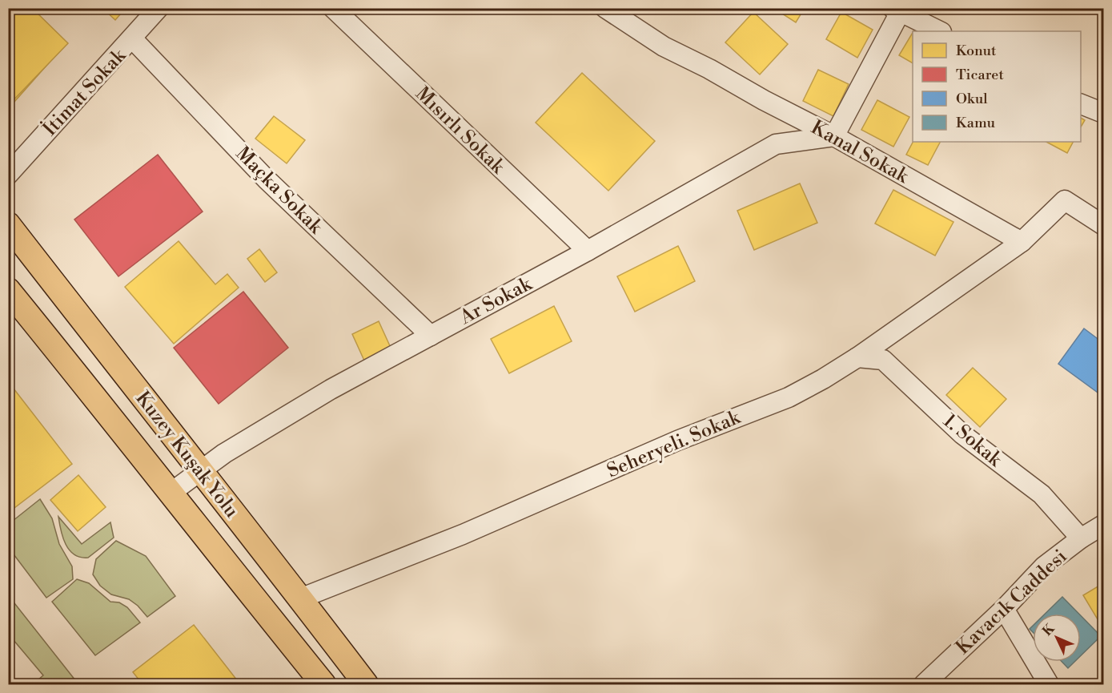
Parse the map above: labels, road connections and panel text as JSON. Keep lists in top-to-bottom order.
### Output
{
  "streets": {
    "main road": ["Kuzey Kuşak Yolu"],
    "street": [
      "İtimat Sokak",
      "Mısırlı Sokak",
      "Kanal Sokak",
      "Maçka Sokak",
      "Ar Sokak",
      "1. Sokak",
      "Seheryeli. Sokak",
      "Kavacık Caddesi"
    ]
  },
  "crossings": [
    ["İtimat Sokak", "Maçka Sokak"],
    ["Mısırlı Sokak", "Ar Sokak"],
    ["Kanal Sokak", "Ar Sokak"],
    ["Kanal Sokak", "Seheryeli. Sokak"],
    ["Maçka Sokak", "Ar Sokak"],
    ["Ar Sokak", "Kuzey Kuşak Yolu"],
    ["1. Sokak", "Seheryeli. Sokak"],
    ["1. Sokak", "Kavacık Caddesi"],
    ["Seheryeli. Sokak", "Kuzey Kuşak Yolu"]
  ],
  "legend": [
    "Konut",
    "Ticaret",
    "Okul",
    "Kamu"
  ],
  "north": "top left"
}
